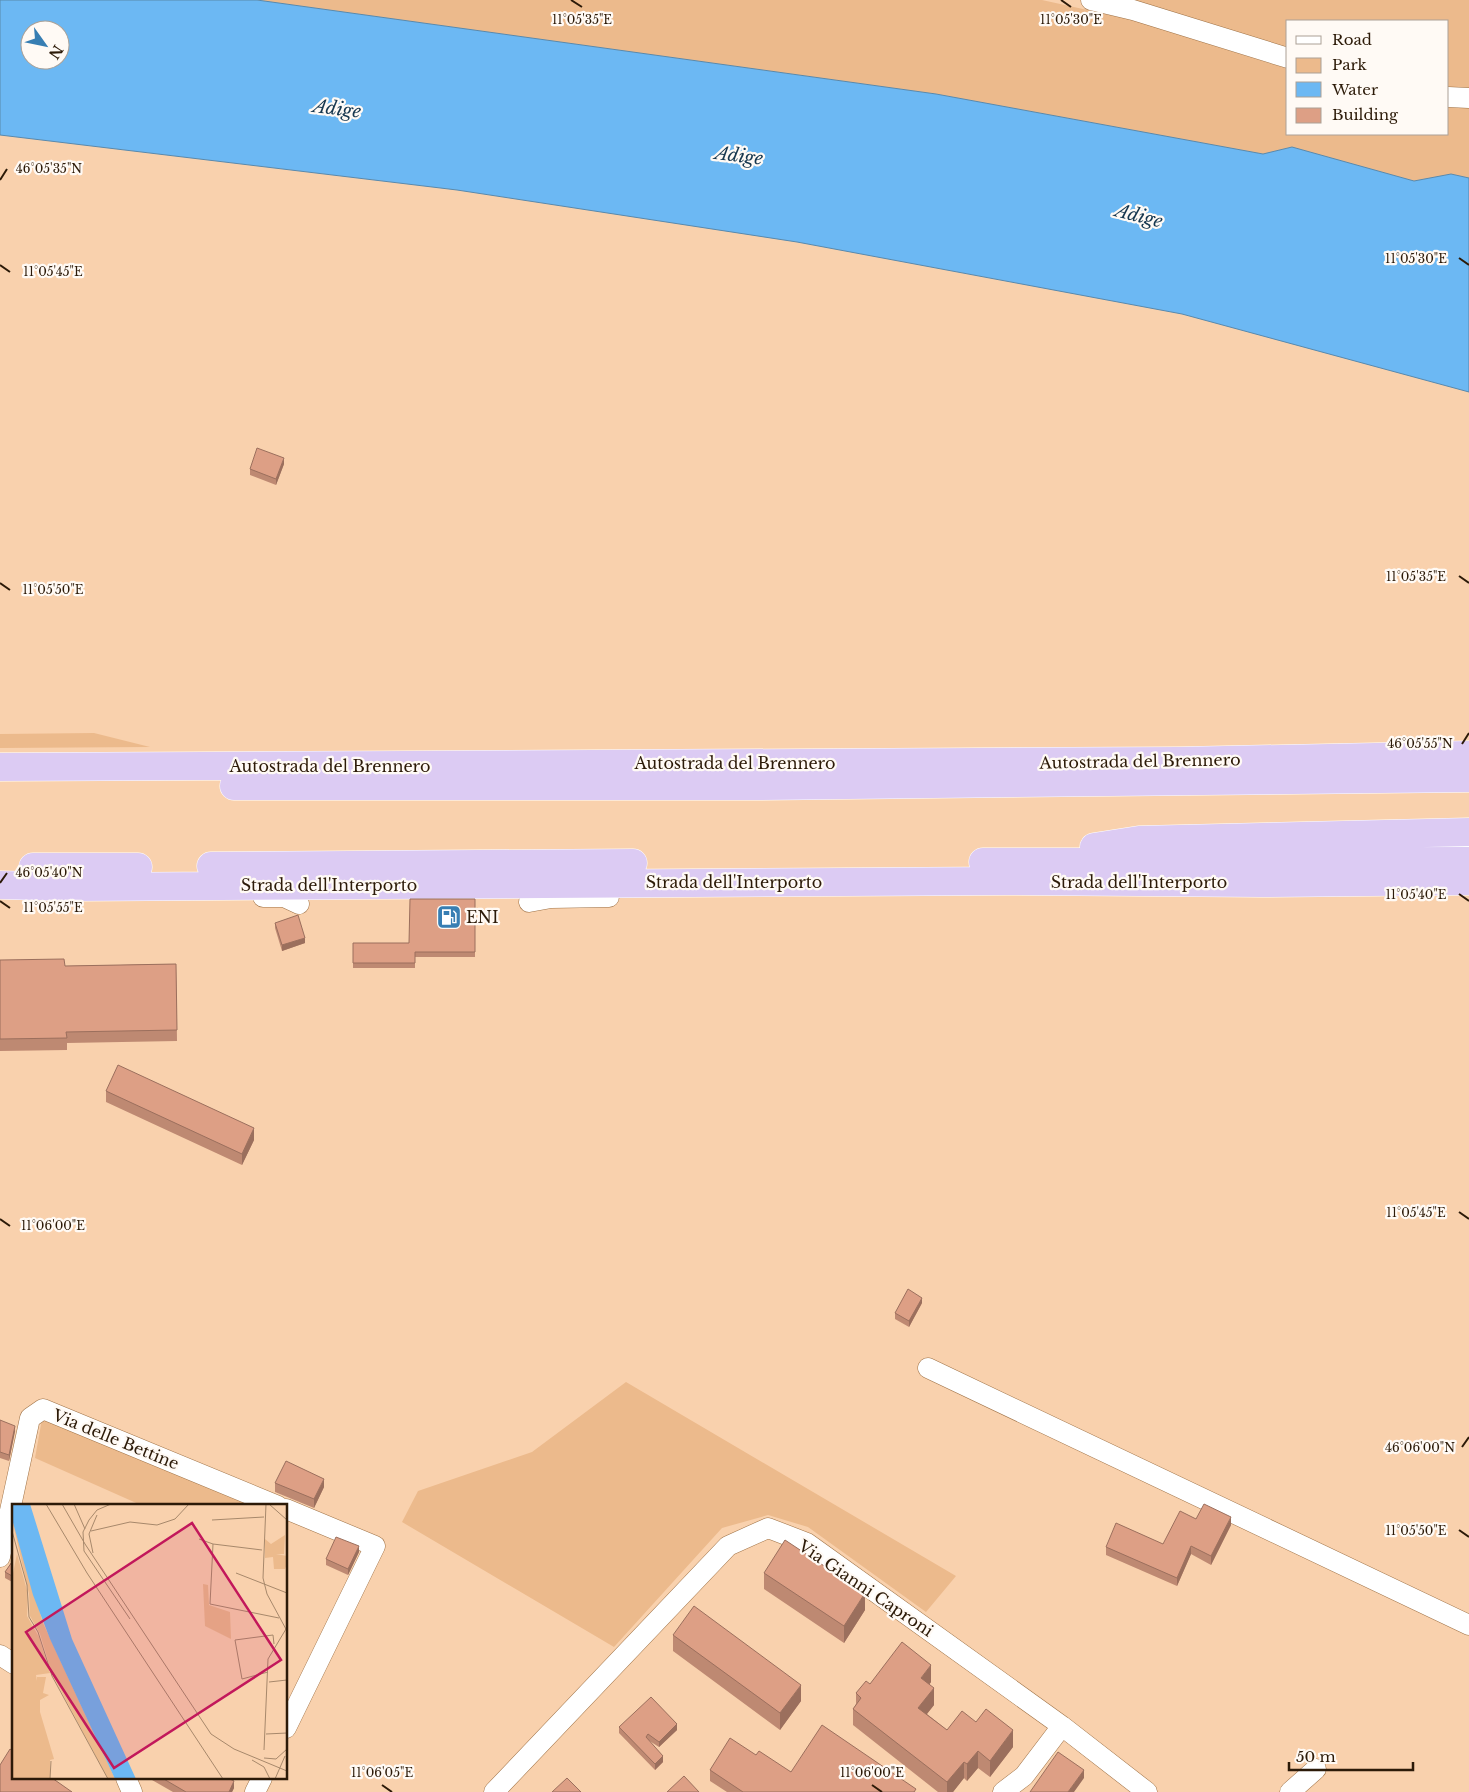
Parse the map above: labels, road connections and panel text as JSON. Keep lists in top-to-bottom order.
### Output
{
  "streets": {
    "highway": ["Autostrada del Brennero", "Strada dell'Interporto"],
    "street": ["Via delle Bettine", "Via Gianni Caproni"]
  },
  "water": ["Adige"],
  "places": {
    "fuel station": ["ENI"]
  },
  "legend": [
    "Road",
    "Park",
    "Water",
    "Building"
  ],
  "scale_bar": "50 m",
  "north": "bottom right",
  "coordinates": [
    "11°05'35\"E",
    "11°05'30\"E",
    "46°05'35\"N",
    "11°05'45\"E",
    "11°05'50\"E",
    "46°05'55\"N",
    "46°05'40\"N",
    "11°05'40\"E",
    "11°05'55\"E",
    "11°06'00\"E",
    "46°06'00\"N",
    "11°06'05\"E"
  ]
}
